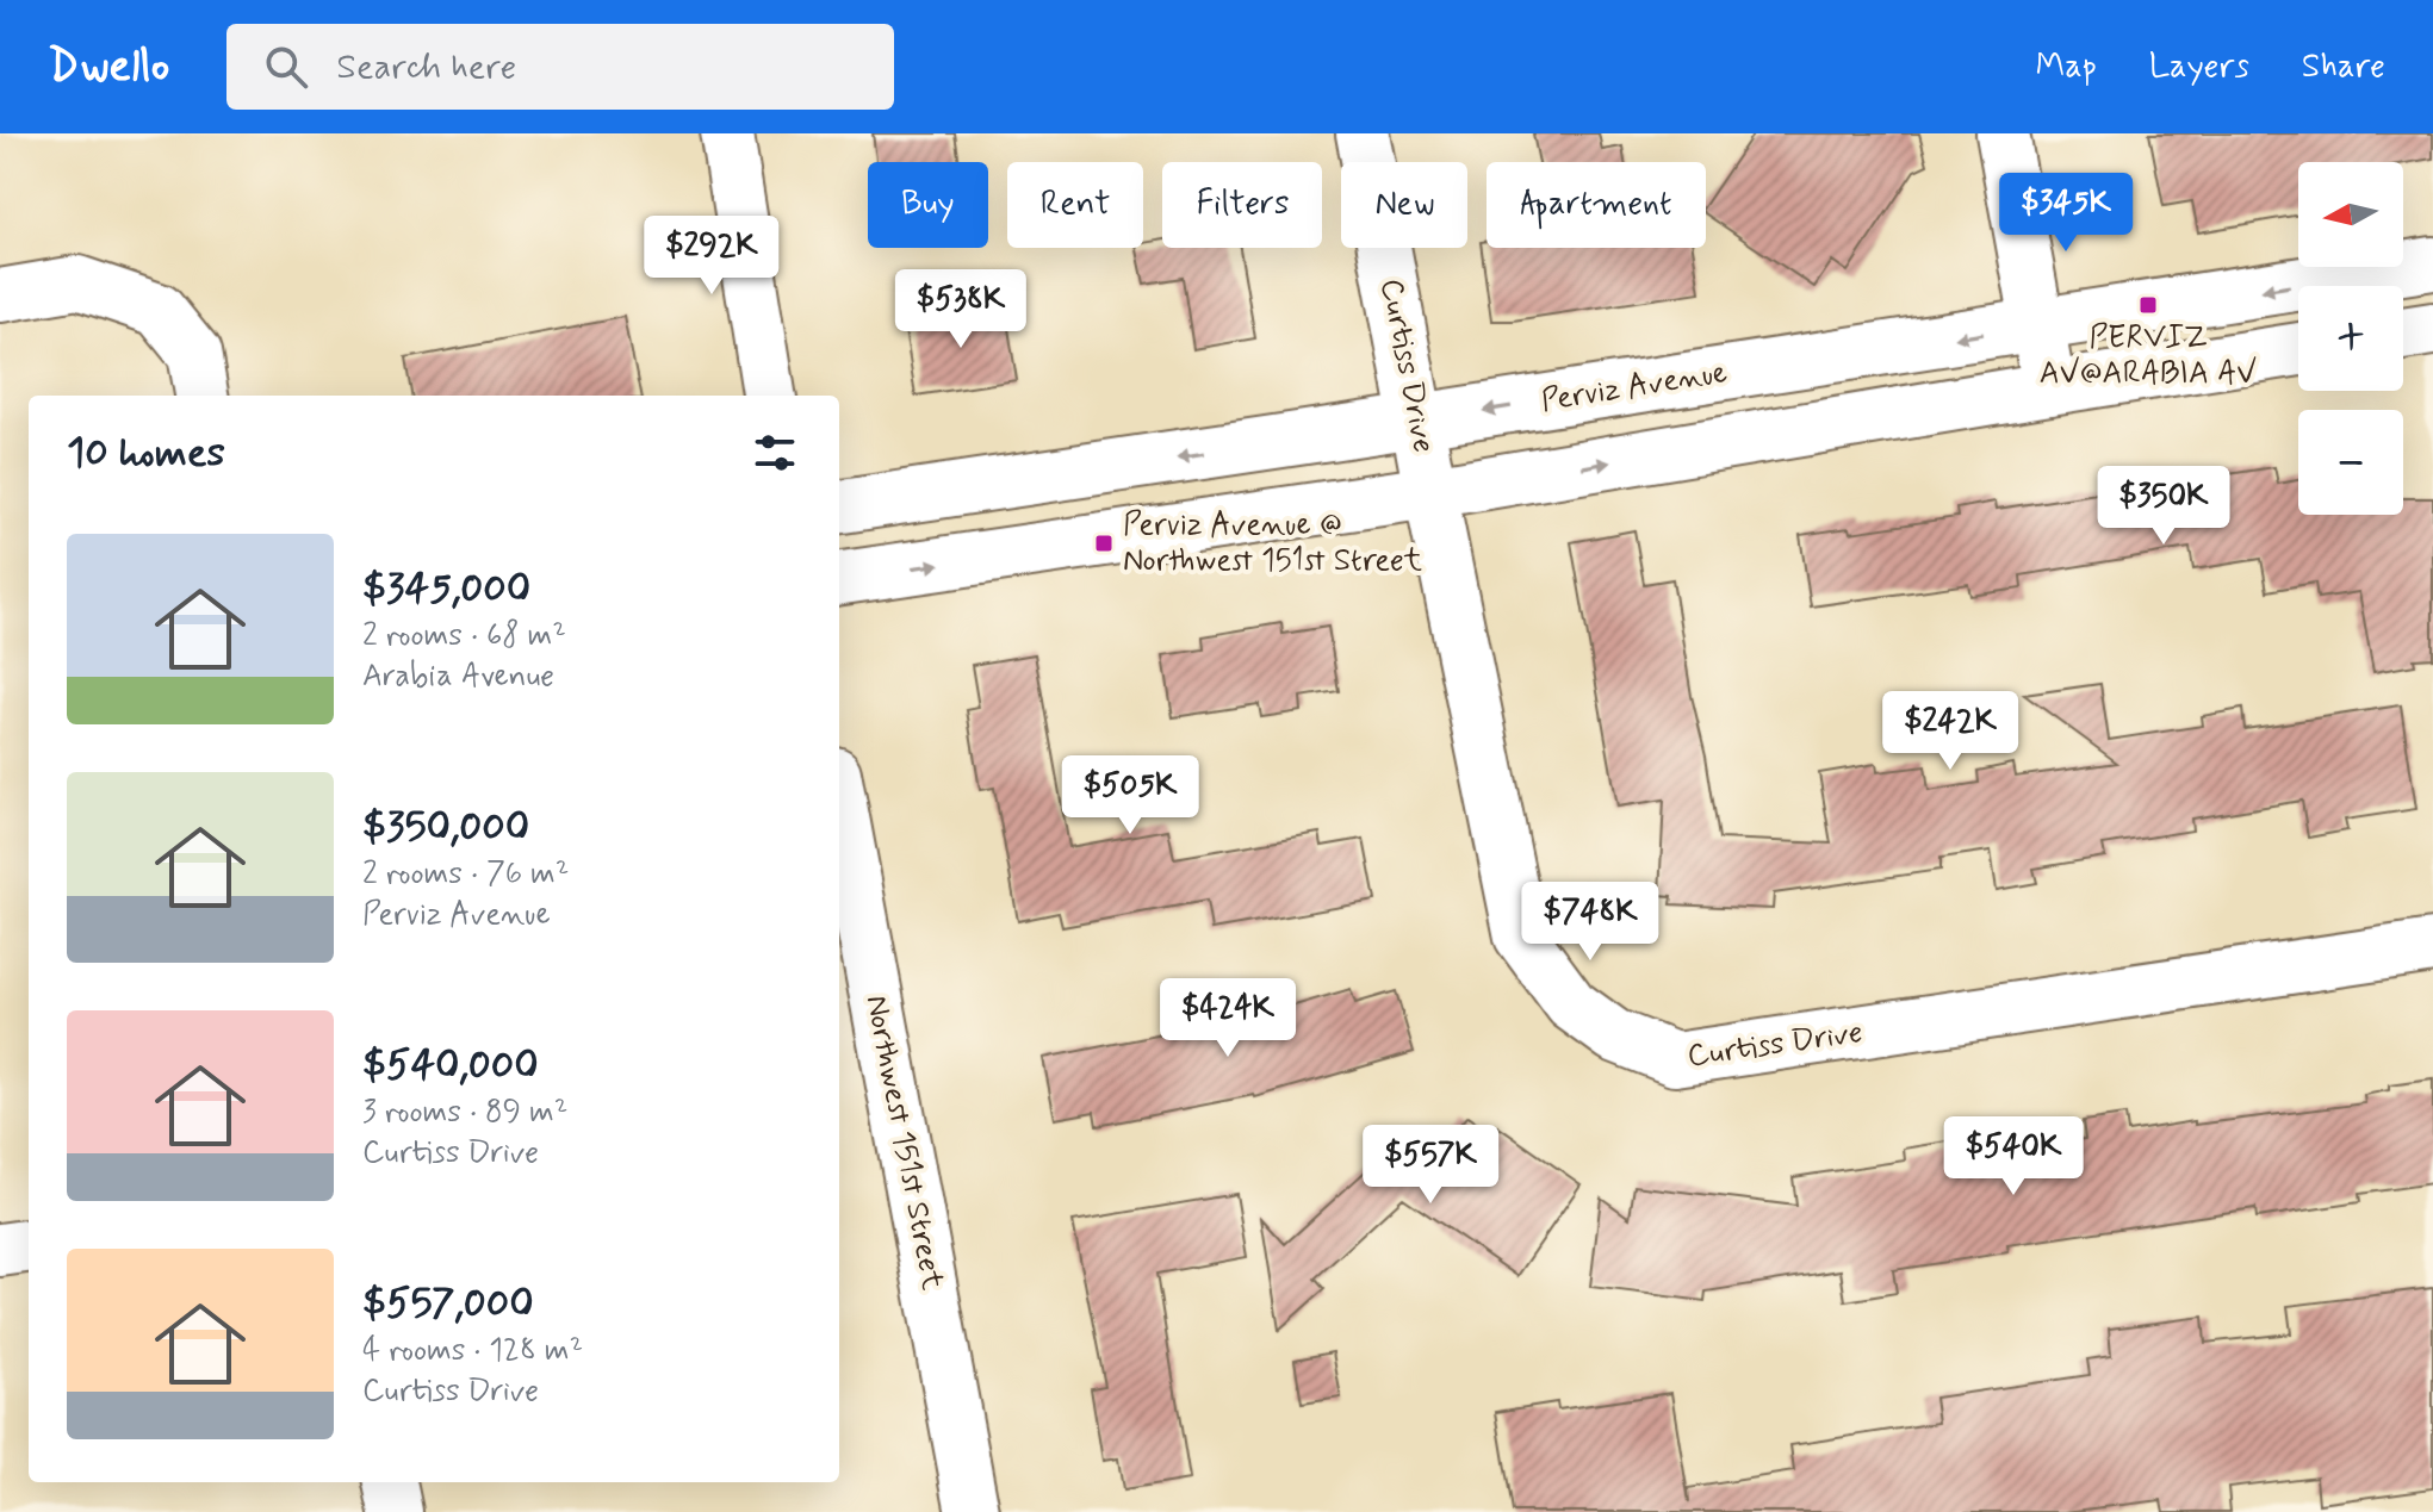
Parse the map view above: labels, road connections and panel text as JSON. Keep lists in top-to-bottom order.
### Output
{
  "streets": {
    "street": ["Curtiss Drive", "Perviz Avenue", "Northwest 151st Street"]
  },
  "crossings": [
    ["Curtiss Drive", "Perviz Avenue"]
  ],
  "places": {
    "transit": ["PERVIZ AV@ARABIA AV", "Perviz Avenue @ Northwest 151st Street"]
  },
  "north": "left",
  "page": {
    "header": "Dwello",
    "search": "Search here",
    "nav": ["Map", "Layers", "Share"],
    "map_buttons": ["+", "−"],
    "chip": [
      "Buy",
      "Rent",
      "Filters",
      "New",
      "Apartment"
    ],
    "price": [
      "$345K",
      "$292K",
      "$538K",
      "$350K",
      "$242K",
      "$505K",
      "$748K",
      "$424K",
      "$540K",
      "$557K"
    ],
    "heading": "10 homes",
    "list": [
      {
        "name": "$345,000",
        "note": "2 rooms · 68 m² · Arabia Avenue"
      },
      {
        "name": "$350,000",
        "note": "2 rooms · 76 m² · Perviz Avenue"
      },
      {
        "name": "$540,000",
        "note": "3 rooms · 89 m² · Curtiss Drive"
      },
      {
        "name": "$557,000",
        "note": "4 rooms · 128 m² · Curtiss Drive"
      }
    ]
  }
}
